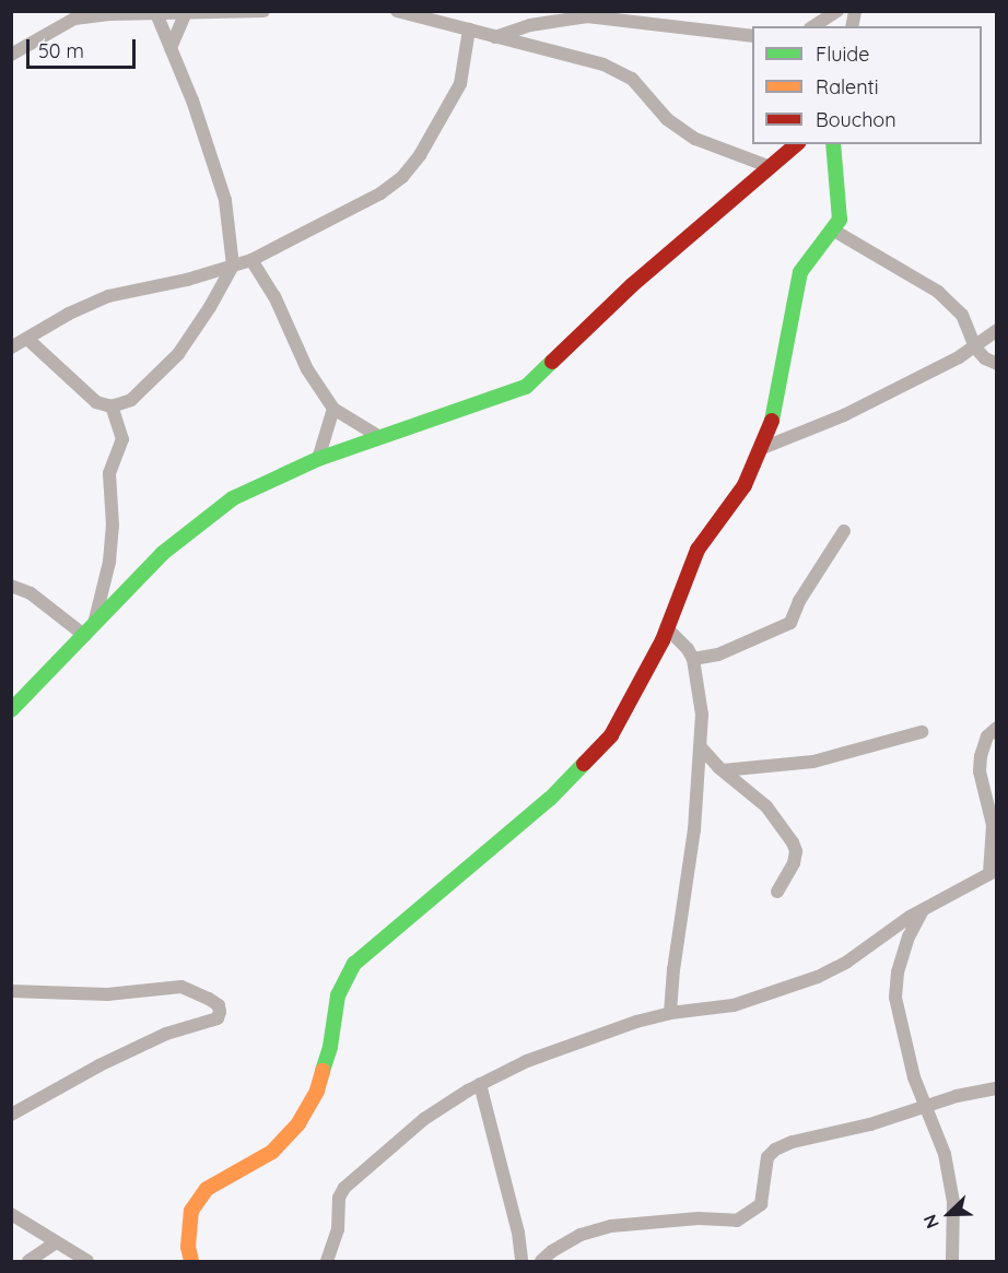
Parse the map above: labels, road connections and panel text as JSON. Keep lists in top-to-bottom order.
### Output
{
  "legend": ["Fluide", "Ralenti", "Bouchon"],
  "scale_bar": "50 m",
  "north": "bottom left"
}
